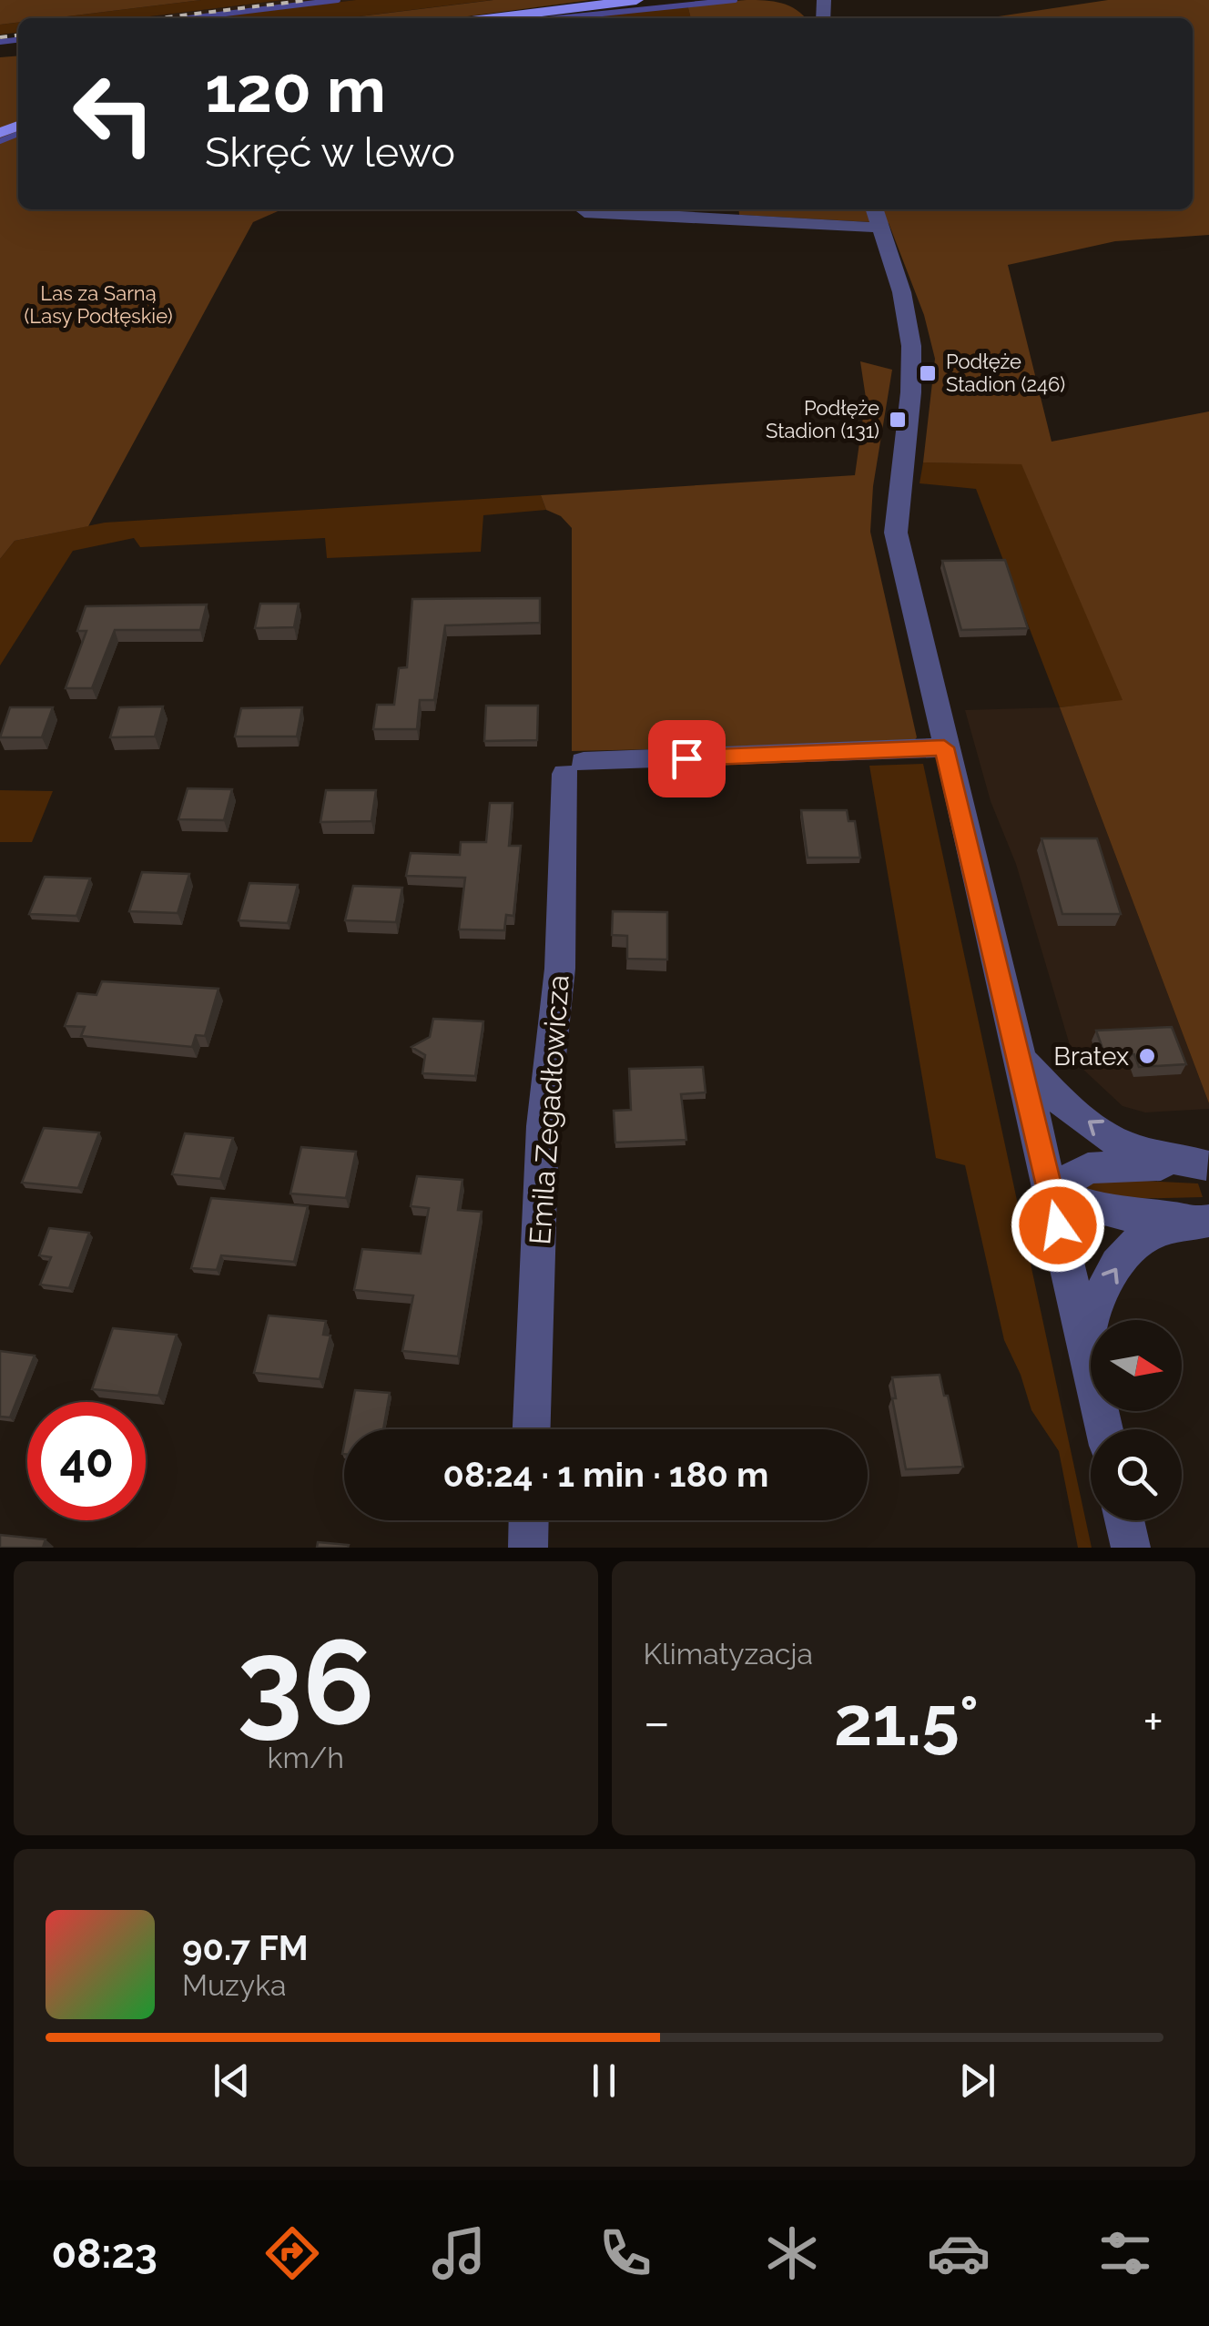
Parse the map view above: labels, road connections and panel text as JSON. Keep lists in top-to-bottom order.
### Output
{
  "streets": {
    "street": ["Emila Zegadłowicza"]
  },
  "parks": ["Las za Sarną (Lasy Podłęskie)"],
  "places": {
    "transit": ["Podłęże Stadion (246)", "Podłęże Stadion (131)"],
    "other": ["Bratex"]
  },
  "north": "right",
  "page": {
    "turn": ["120 m", "Skręć w lewo"],
    "limit": "40",
    "trip": "08:24 · 1 min · 180 m",
    "tile": [
      ["36", "km/h"],
      "Klimatyzacja"
    ],
    "heat": ["−", "21.5°", "+"],
    "song": ["90.7 FM", "Muzyka"],
    "tabs": "08:23"
  }
}
